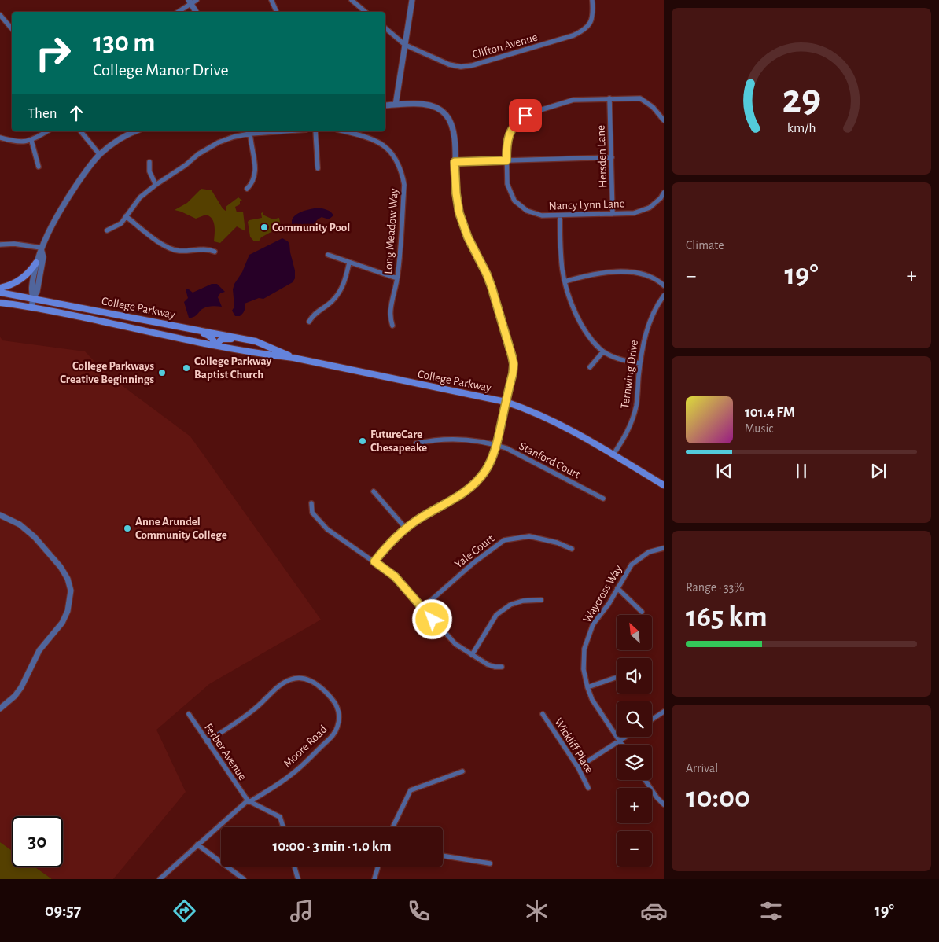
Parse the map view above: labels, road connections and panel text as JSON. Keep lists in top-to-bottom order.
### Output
{
  "streets": {
    "main road": ["College Parkway"],
    "street": [
      "Clifton Avenue",
      "Hersden Lane",
      "Nancy Lynn Lane",
      "Long Meadow Way",
      "Ternwing Drive",
      "Stanford Court",
      "Yale Court",
      "Waycross Way",
      "Wickliff Place",
      "Moore Road",
      "Ferber Avenue"
    ]
  },
  "crossings": [
    ["Hersden Lane", "Nancy Lynn Lane"],
    ["College Parkway", "Ternwing Drive"],
    ["Moore Road", "Ferber Avenue"]
  ],
  "places": [
    "Community Pool",
    "College Parkway Baptist Church",
    "College Parkways Creative Beginnings",
    "FutureCare Chesapeake",
    "Anne Arundel Community College"
  ],
  "north": "top left",
  "page": {
    "turn": ["130 m", "College Manor Drive"],
    "then": "Then",
    "tile": [
      "Climate",
      ["Range · 33%", "165 km"],
      ["Arrival", "10:00"]
    ],
    "heat": ["−", "19°", "+"],
    "song": ["101.4 FM", "Music"],
    "map_buttons": ["+", "−"],
    "limit": "30",
    "trip": "10:00 · 3 min · 1.0 km",
    "tabs": ["09:57", "19°"],
    "gauge": ["29", "km/h"]
  }
}
